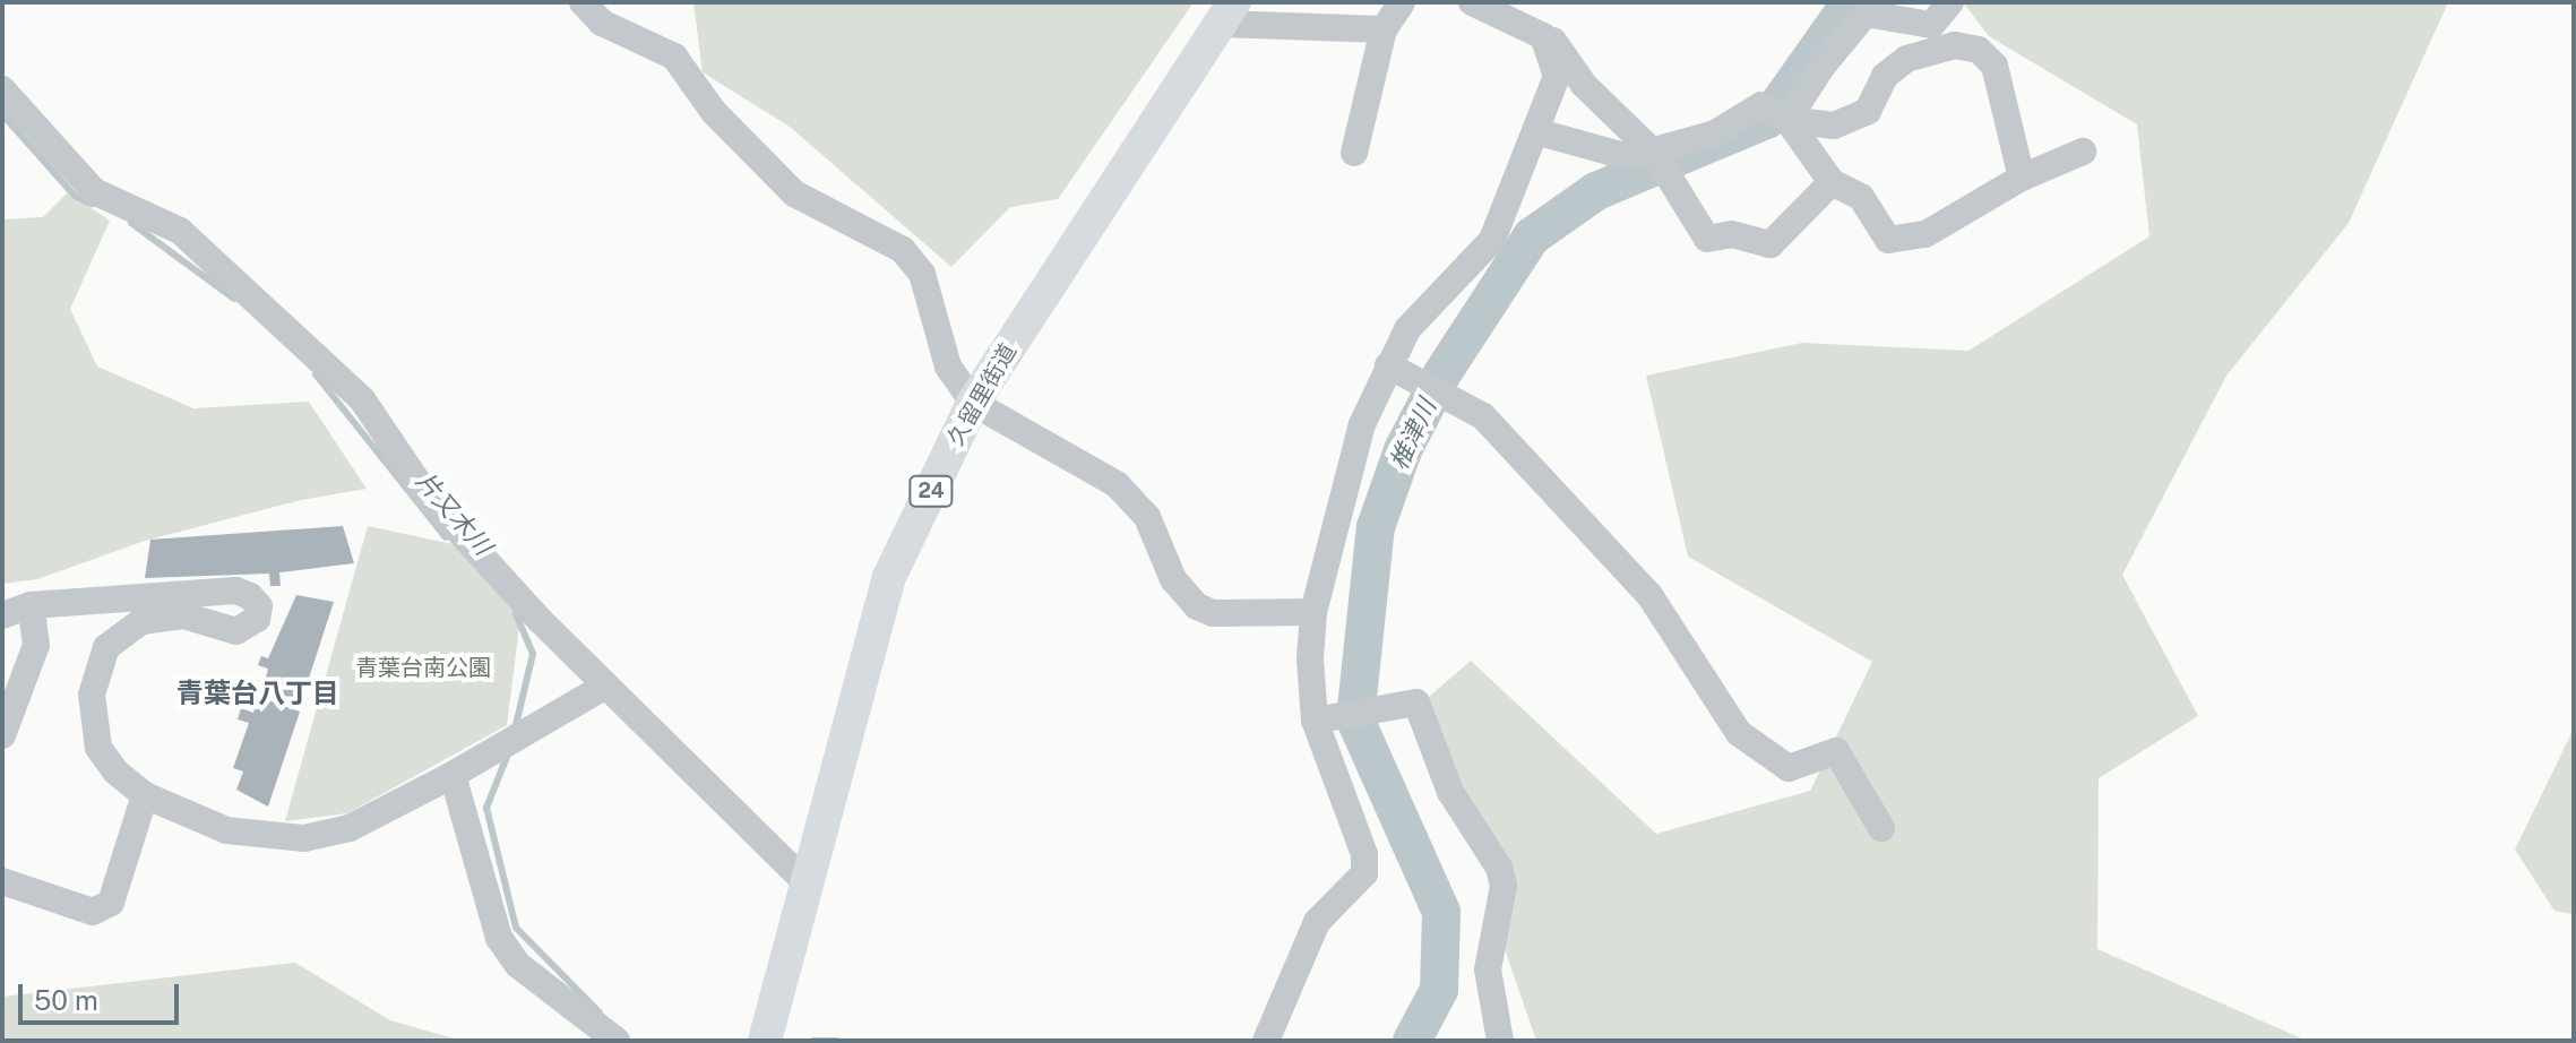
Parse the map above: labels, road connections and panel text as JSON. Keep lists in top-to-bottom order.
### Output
{
  "streets": {
    "main road": ["久留里街道", "24"]
  },
  "districts": ["青葉台八丁目"],
  "water": ["椎津川", "片又木川"],
  "parks": ["青葉台南公園"],
  "scale_bar": "50 m"
}
